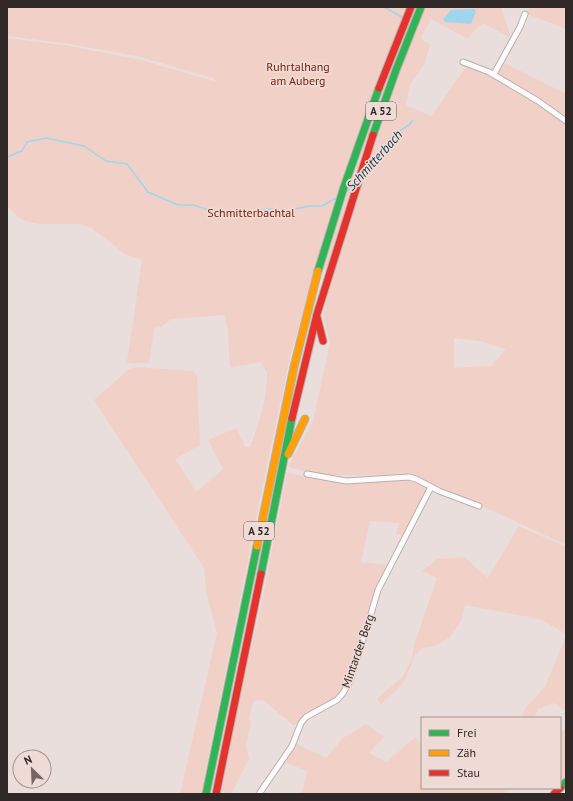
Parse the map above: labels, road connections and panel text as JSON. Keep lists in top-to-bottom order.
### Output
{
  "streets": {
    "main road": ["A 52"],
    "street": ["Mintarder Berg"]
  },
  "water": ["Schmitterbach"],
  "parks": ["Ruhrtalhang am Auberg", "Schmitterbachtal"],
  "legend": ["Frei", "Zäh", "Stau"],
  "north": "top left"
}
